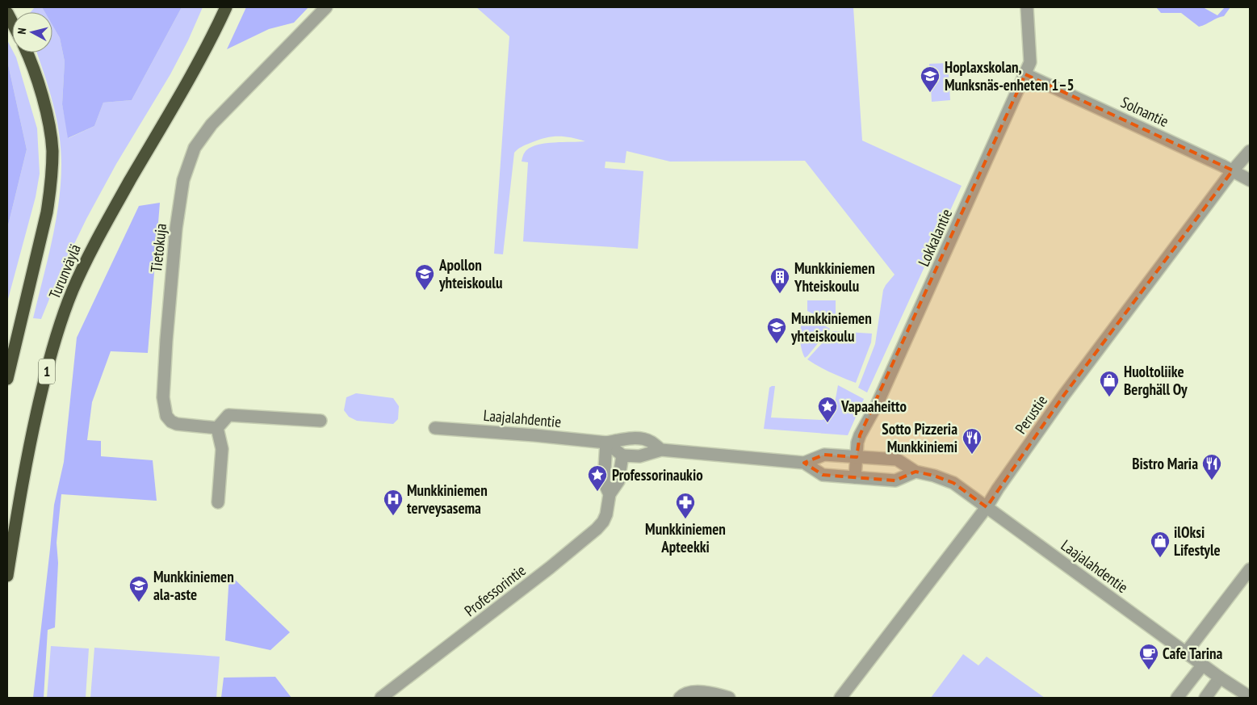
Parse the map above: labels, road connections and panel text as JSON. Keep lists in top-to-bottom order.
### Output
{
  "streets": {
    "highway": ["Turunväylä", "1"],
    "street": [
      "Solnantie",
      "Lokkalantie",
      "Tietokuja",
      "Perustie",
      "Laajalahdentie",
      "Professorintie"
    ]
  },
  "crossings": [
    ["Solnantie", "Lokkalantie"],
    ["Solnantie", "Perustie"],
    ["Lokkalantie", "Laajalahdentie"],
    ["Perustie", "Laajalahdentie"],
    ["Laajalahdentie", "Professorintie"]
  ],
  "places": {
    "school or university": [
      "Hoplaxskolan, Munksnäs-enheten 1–5",
      "Apollon yhteiskoulu",
      "Munkkiniemen yhteiskoulu",
      "Munkkiniemen ala-aste"
    ],
    "building": ["Munkkiniemen Yhteiskoulu"],
    "shop": ["Huoltoliike Berghäll Oy", "ilOksi Lifestyle"],
    "place": ["Vapaaheitto", "Professorinaukio"],
    "restaurant": ["Sotto Pizzeria Munkkiniemi", "Bistro Maria"],
    "hospital": ["Munkkiniemen terveysasema"],
    "pharmacy": ["Munkkiniemen Apteekki"],
    "cafe": ["Cafe Tarina"]
  },
  "north": "left"
}
